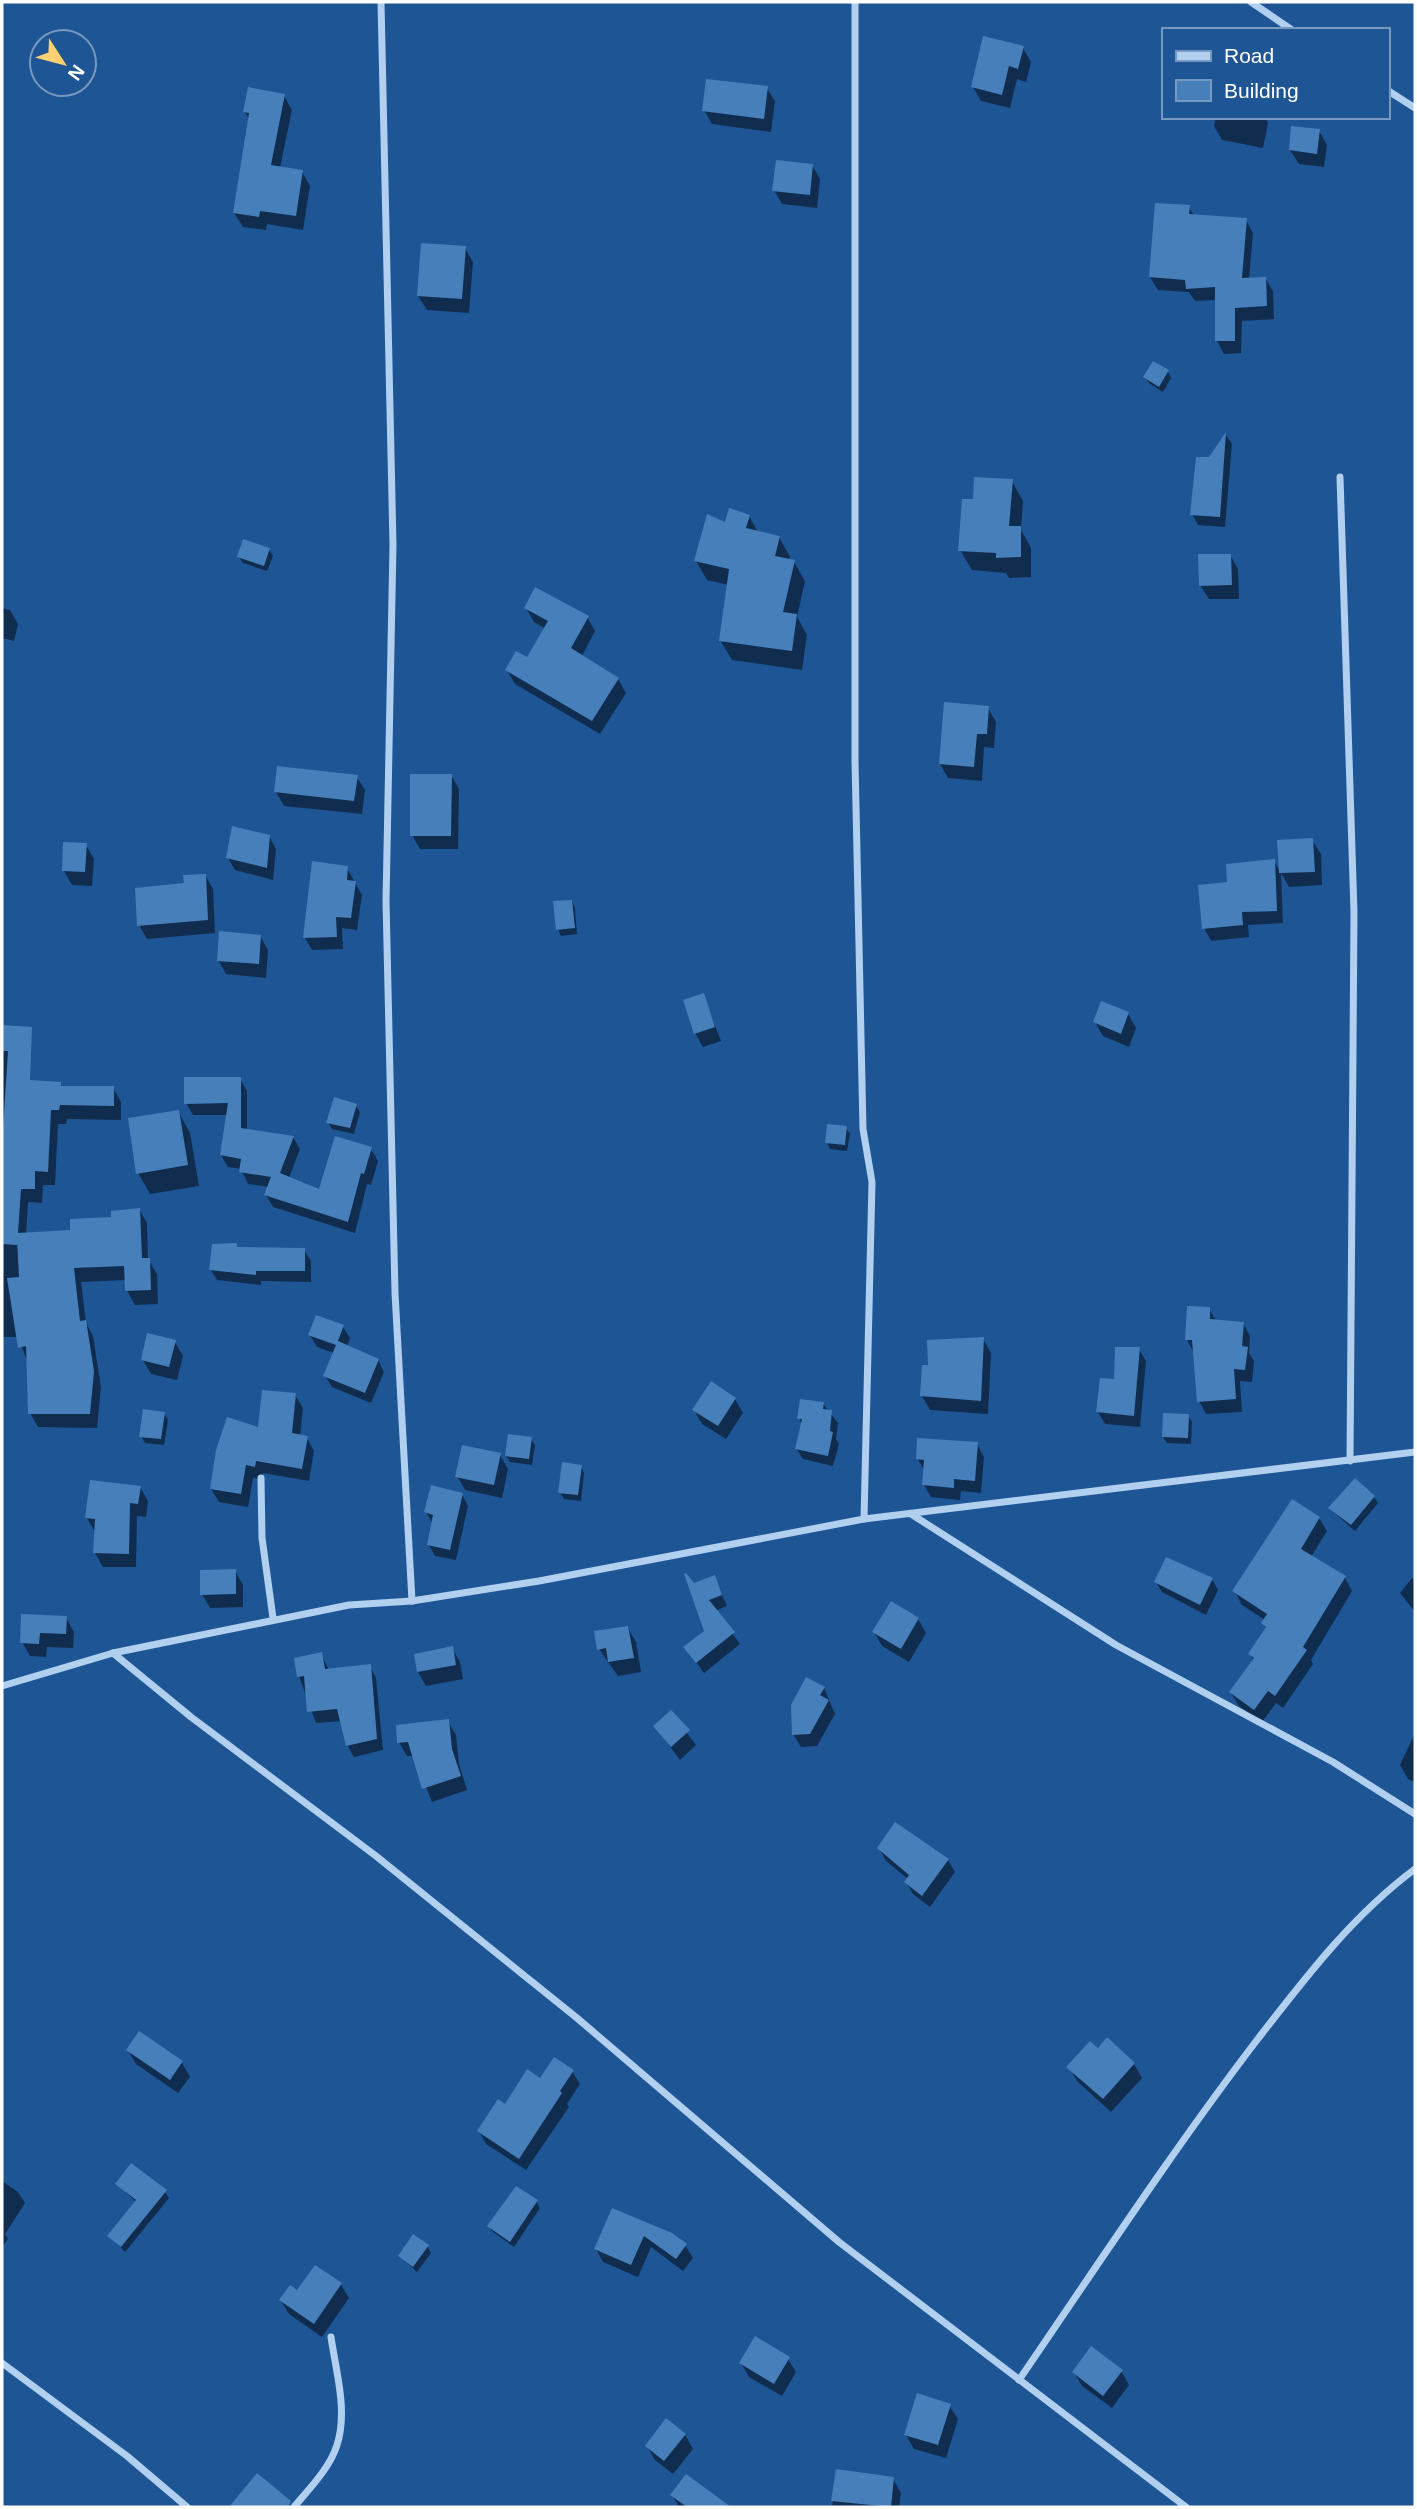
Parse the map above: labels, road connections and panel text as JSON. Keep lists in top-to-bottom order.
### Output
{
  "legend": ["Road", "Building"],
  "north": "bottom right"
}
